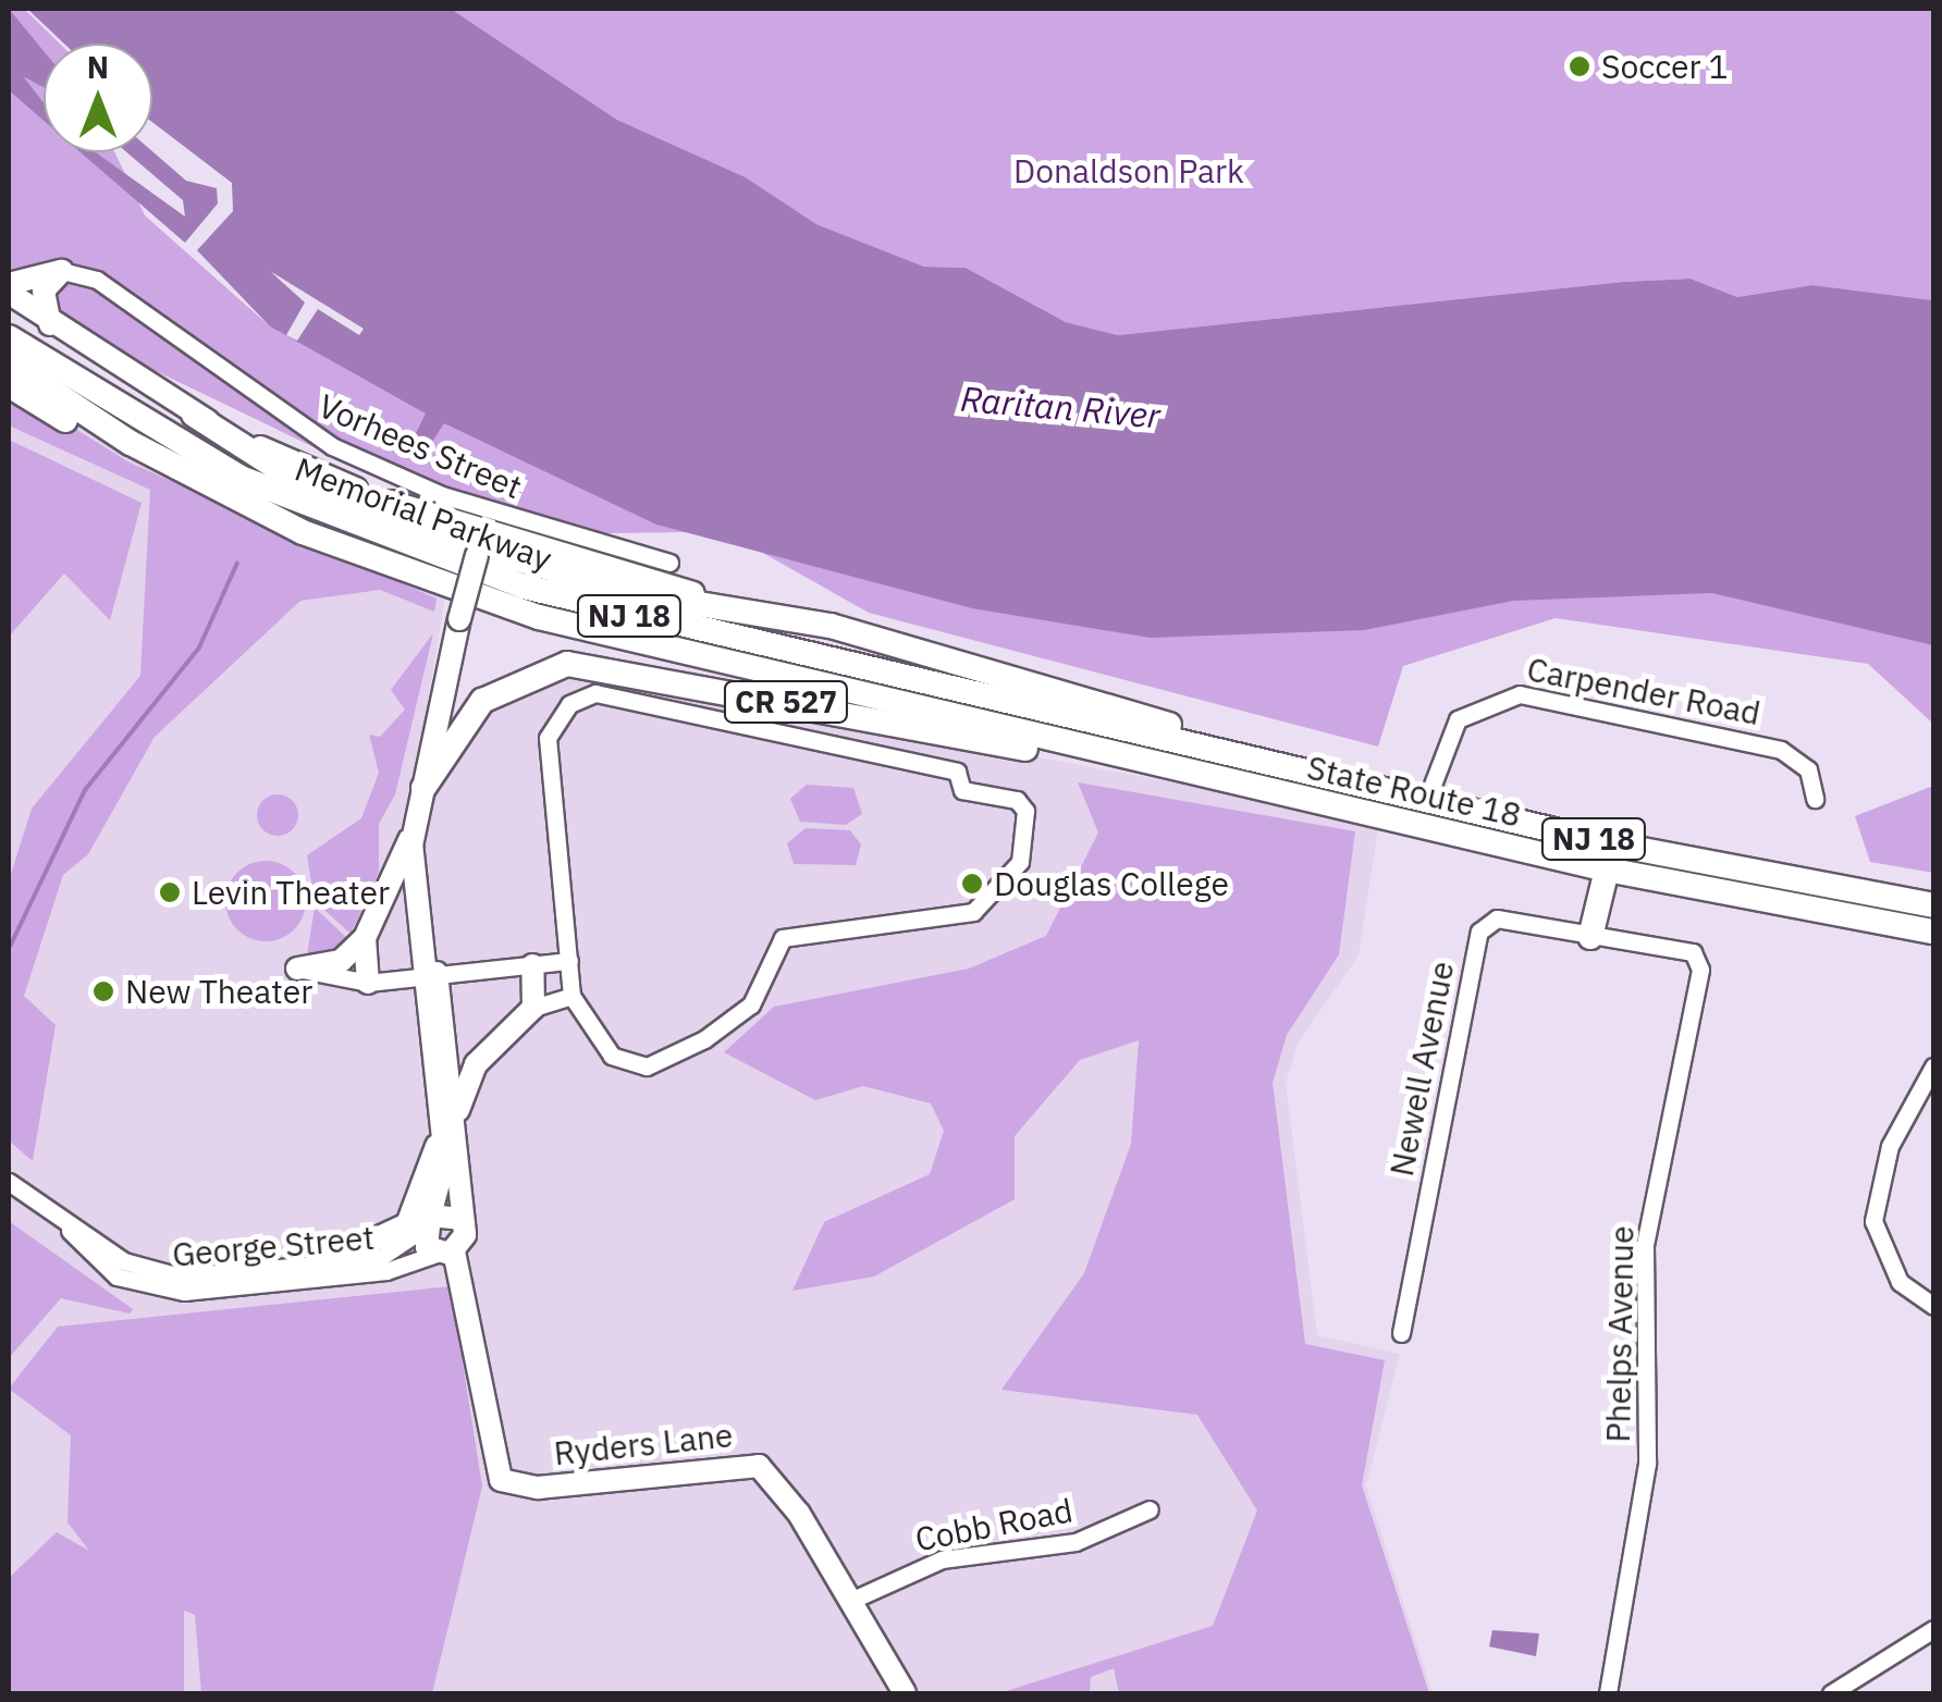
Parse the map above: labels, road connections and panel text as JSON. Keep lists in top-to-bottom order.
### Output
{
  "streets": {
    "highway": [
      "Memorial Parkway",
      "NJ 18",
      "CR 527",
      "State Route 18"
    ],
    "main road": ["Ryders Lane"],
    "street": [
      "Vorhees Street",
      "Carpender Road",
      "Newell Avenue",
      "George Street",
      "Phelps Avenue",
      "Cobb Road"
    ]
  },
  "crossings": [
    ["Memorial Parkway", "CR 527"],
    ["Memorial Parkway", "State Route 18"],
    ["Carpender Road", "State Route 18"],
    ["CR 527", "State Route 18"],
    ["Newell Avenue", "Phelps Avenue"],
    ["George Street", "Ryders Lane"],
    ["Ryders Lane", "Cobb Road"]
  ],
  "water": ["Raritan River"],
  "parks": ["Donaldson Park"],
  "places": [
    "Soccer 1",
    "Douglas College",
    "Levin Theater",
    "New Theater"
  ],
  "north": "top"
}
